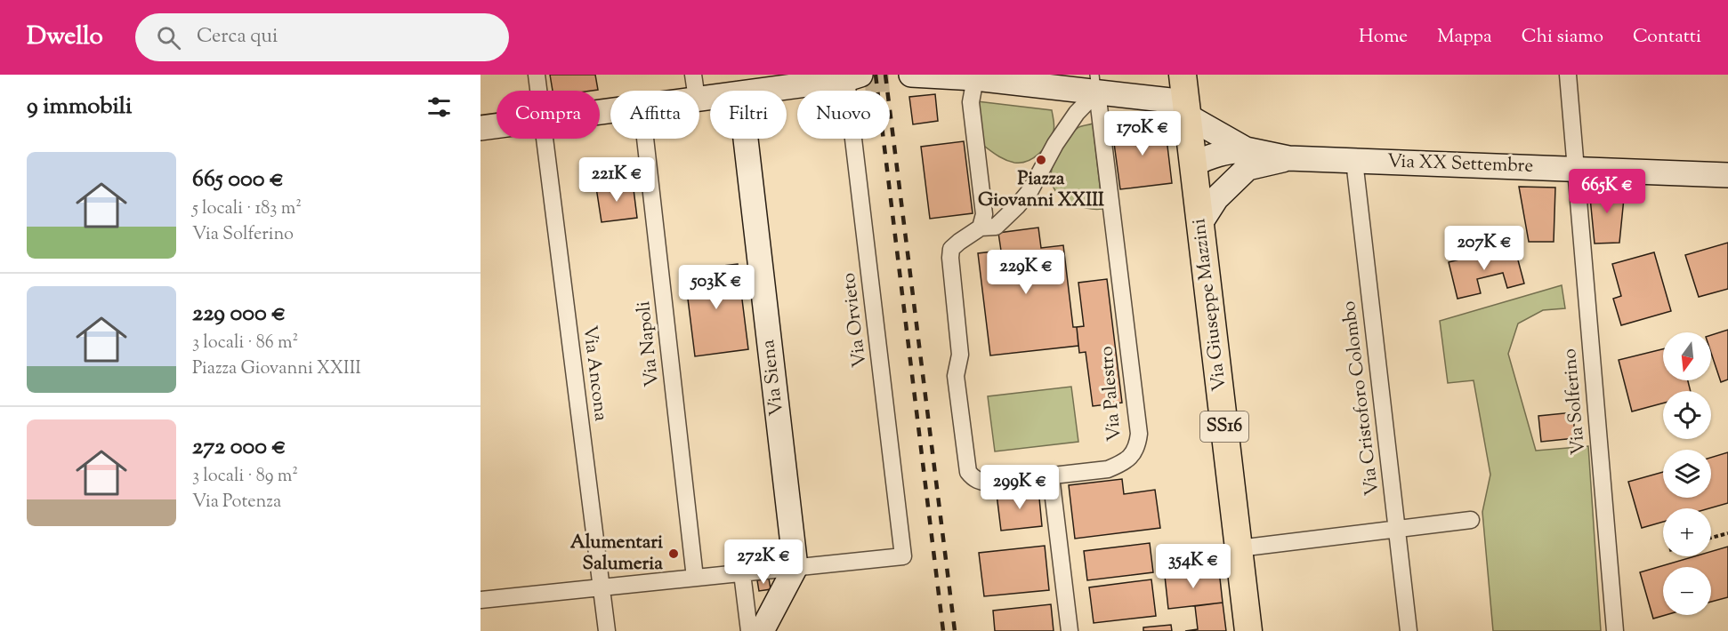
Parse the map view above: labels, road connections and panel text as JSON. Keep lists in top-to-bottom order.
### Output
{
  "streets": {
    "main road": ["Via Giuseppe Mazzini", "SS16"],
    "street": [
      "Via XX Settembre",
      "Via Orvieto",
      "Via Napoli",
      "Via Ancona",
      "Via Siena",
      "Via Palestro",
      "Via Cristoforo Colombo",
      "Via Solferino"
    ]
  },
  "crossings": [
    ["Via XX Settembre", "Via Giuseppe Mazzini"],
    ["Via XX Settembre", "Via Cristoforo Colombo"],
    ["Via XX Settembre", "Via Solferino"],
    ["Via Orvieto", "Via Siena"]
  ],
  "places": ["Piazza Giovanni XXIII", "Alumentari Salumeria"],
  "north": "bottom",
  "page": {
    "header": "Dwello",
    "search": "Cerca qui",
    "nav": [
      "Home",
      "Mappa",
      "Chi siamo",
      "Contatti"
    ],
    "heading": "9 immobili",
    "chip": [
      "Compra",
      "Affitta",
      "Filtri",
      "Nuovo"
    ],
    "price": [
      "170K €",
      "221K €",
      "665K €",
      "207K €",
      "229K €",
      "503K €",
      "299K €",
      "272K €",
      "354K €"
    ],
    "list": [
      {
        "name": "665 000 €",
        "note": "5 locali · 183 m² · Via Solferino"
      },
      {
        "name": "229 000 €",
        "note": "3 locali · 86 m² · Piazza Giovanni XXIII"
      },
      {
        "name": "272 000 €",
        "note": "3 locali · 89 m² · Via Potenza"
      }
    ],
    "map_buttons": ["+", "−"]
  }
}
